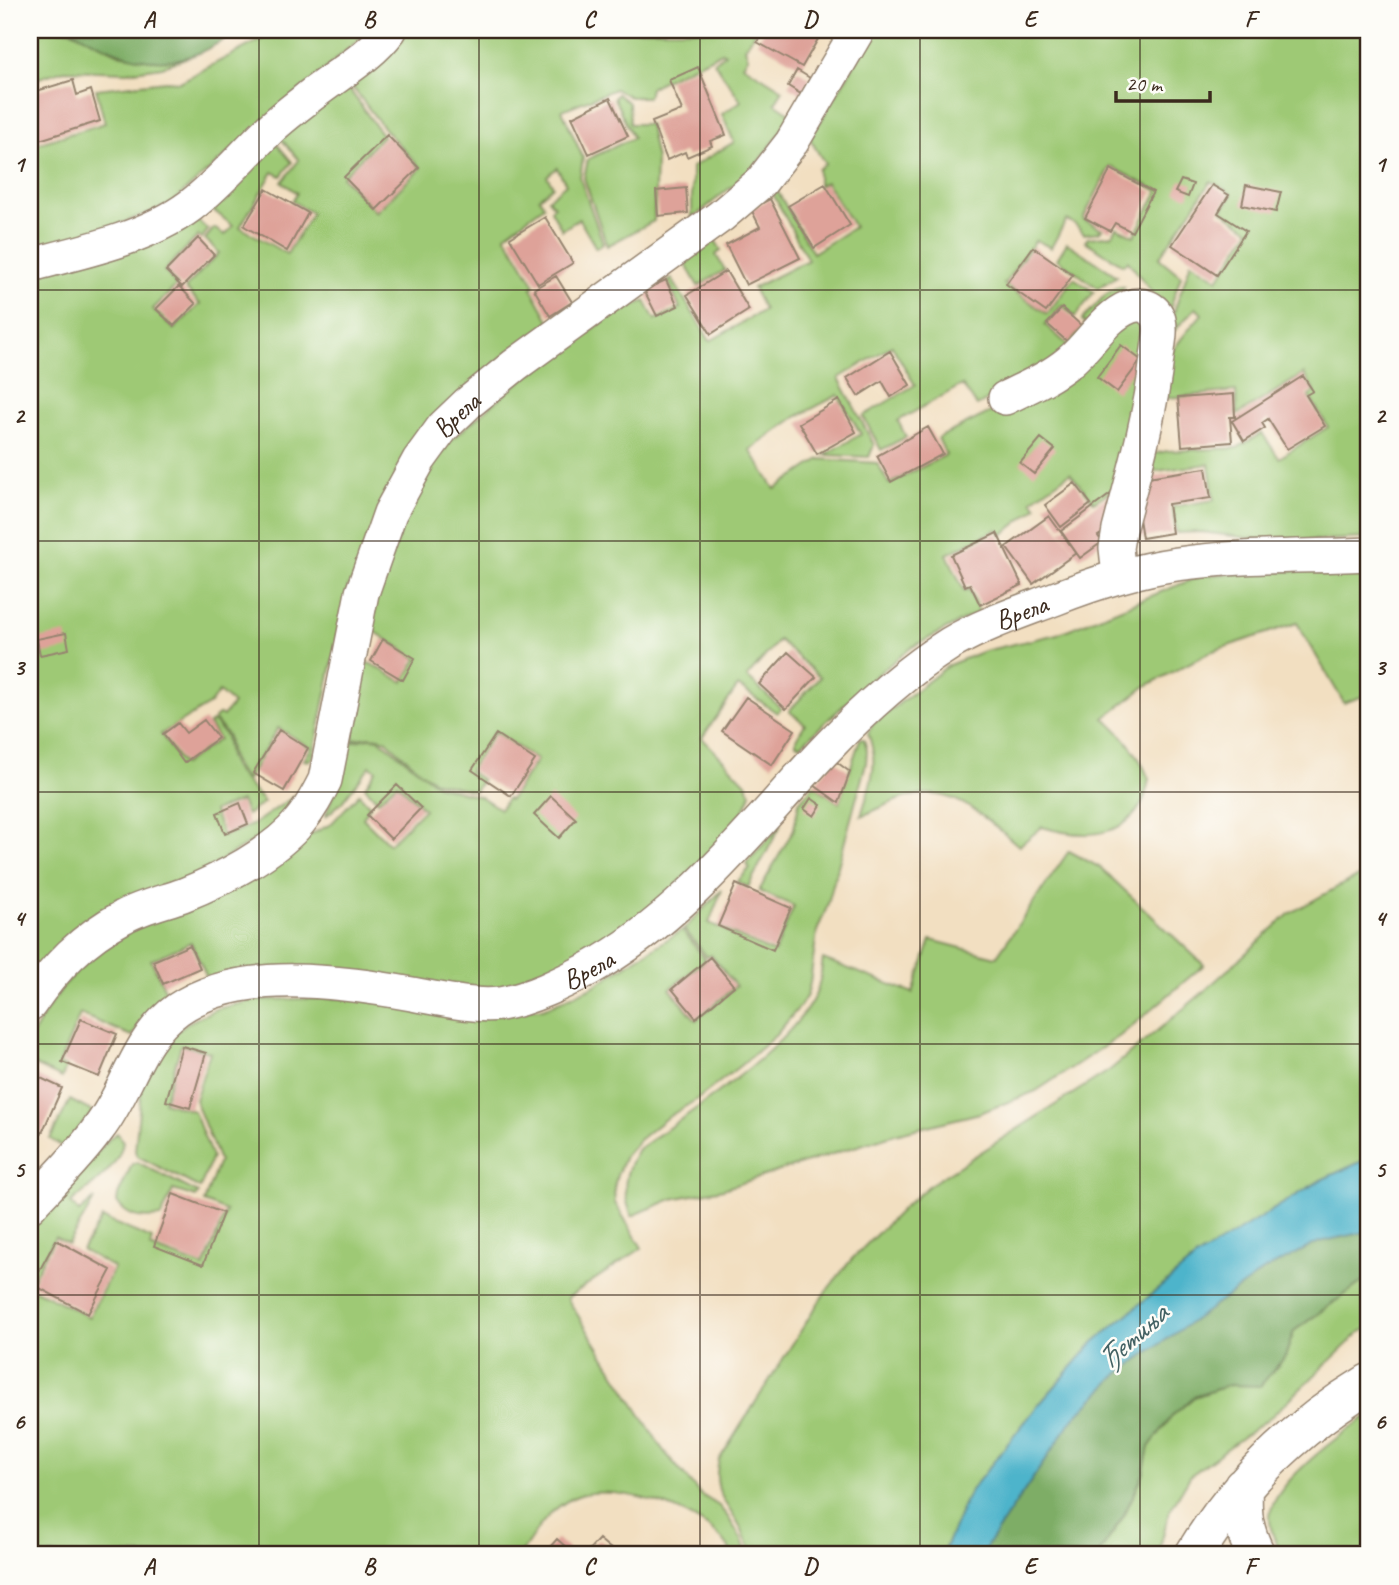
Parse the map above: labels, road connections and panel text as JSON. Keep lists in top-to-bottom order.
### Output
{
  "streets": {
    "street": ["Врела"]
  },
  "water": ["Ђетиња"],
  "scale_bar": "20 m",
  "grid": {
    "columns": [
      "A",
      "B",
      "C",
      "D",
      "E",
      "F"
    ],
    "rows": [
      "1",
      "2",
      "3",
      "4",
      "5",
      "6"
    ]
  }
}
